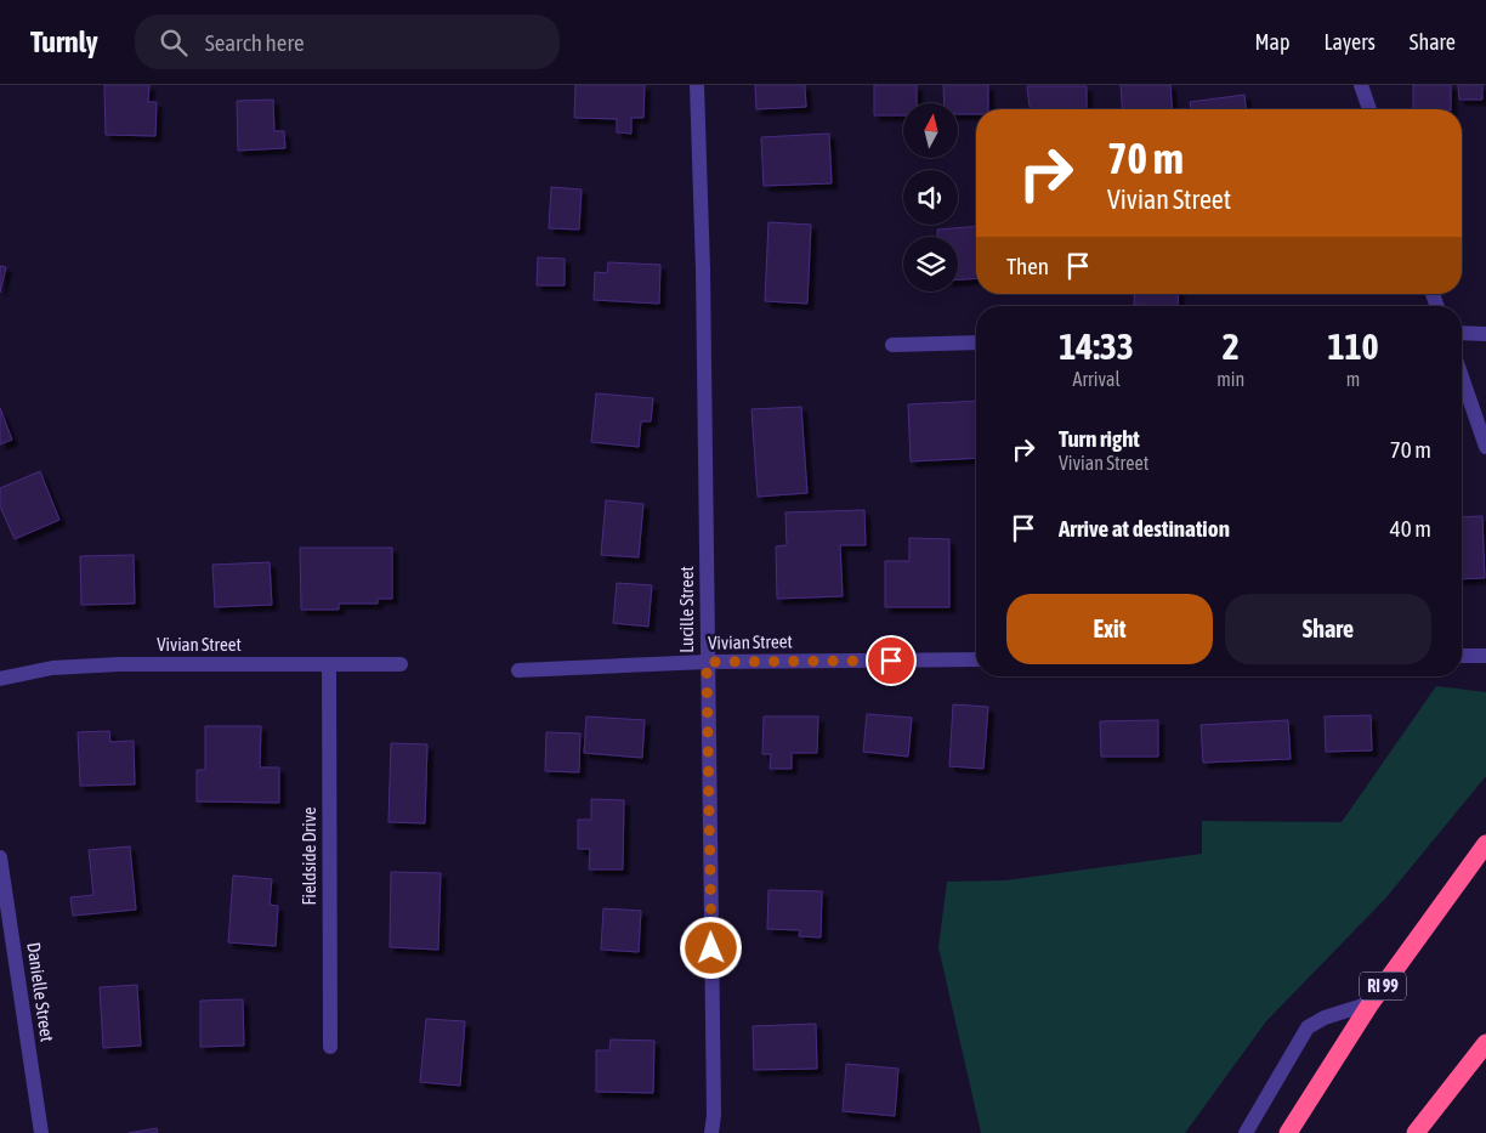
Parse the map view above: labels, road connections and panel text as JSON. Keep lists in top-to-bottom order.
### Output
{
  "streets": {
    "highway": ["RI 99"],
    "street": [
      "Lucille Street",
      "Vivian Street",
      "Fieldside Drive",
      "Danielle Street"
    ]
  },
  "crossings": [
    ["Lucille Street", "Vivian Street"],
    ["Vivian Street", "Fieldside Drive"]
  ],
  "north": "top",
  "page": {
    "header": "Turnly",
    "search": "Search here",
    "nav": ["Map", "Layers", "Share"],
    "turn": ["70 m", "Vivian Street"],
    "then": "Then",
    "eta": [
      "14:33",
      "Arrival",
      "2",
      "min",
      "110",
      "m"
    ],
    "list": [
      {
        "name": "Turn right",
        "note": "Vivian Street",
        "value": "70 m"
      },
      {
        "name": "Arrive at destination",
        "value": "40 m"
      }
    ],
    "buttons": ["Exit", "Share"]
  }
}
